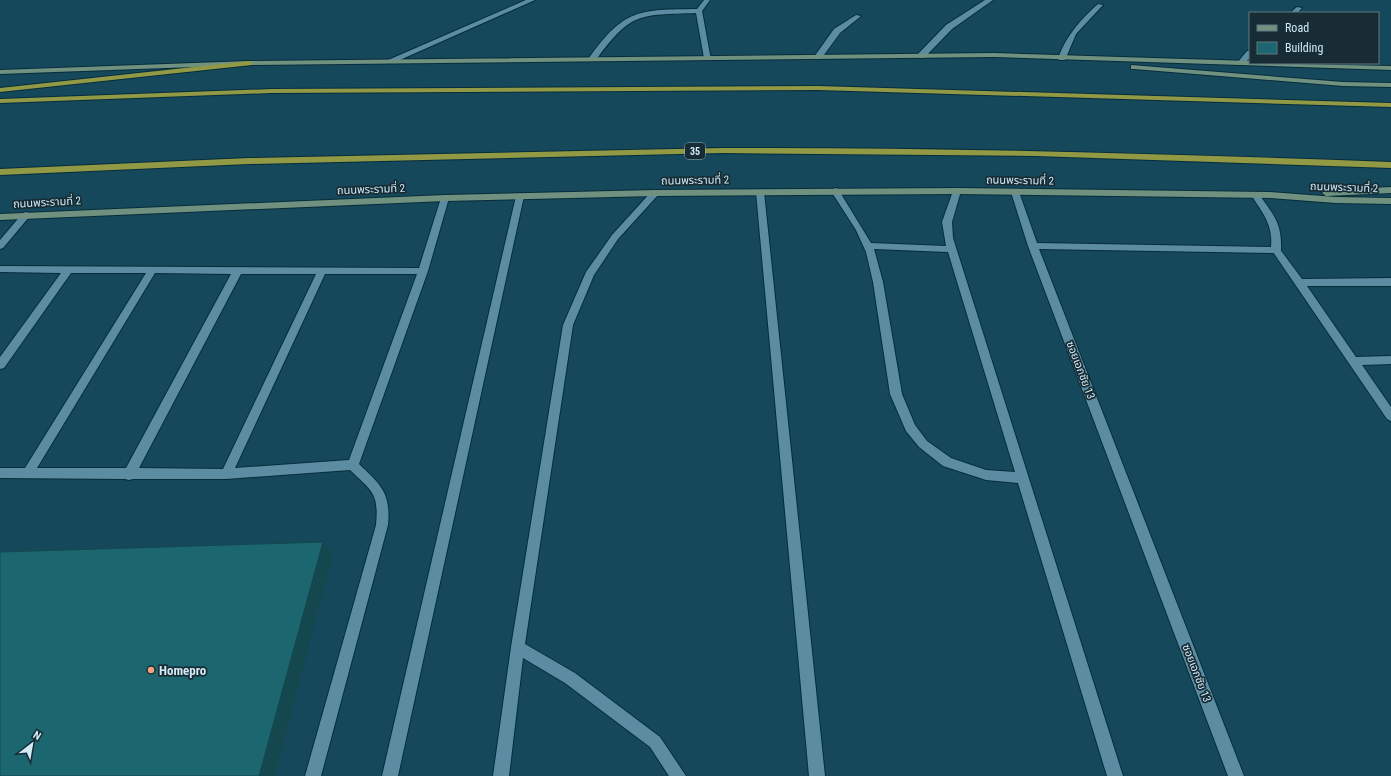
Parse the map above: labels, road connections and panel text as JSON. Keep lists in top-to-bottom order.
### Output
{
  "streets": {
    "highway": ["35"],
    "main road": ["ถนนพระรามที่ 2"],
    "street": ["ซอยเอกชัย 13"]
  },
  "crossings": [
    ["ถนนพระรามที่ 2", "ซอยเอกชัย 13"]
  ],
  "places": ["Homepro"],
  "legend": ["Road", "Building"],
  "north": "top right"
}
